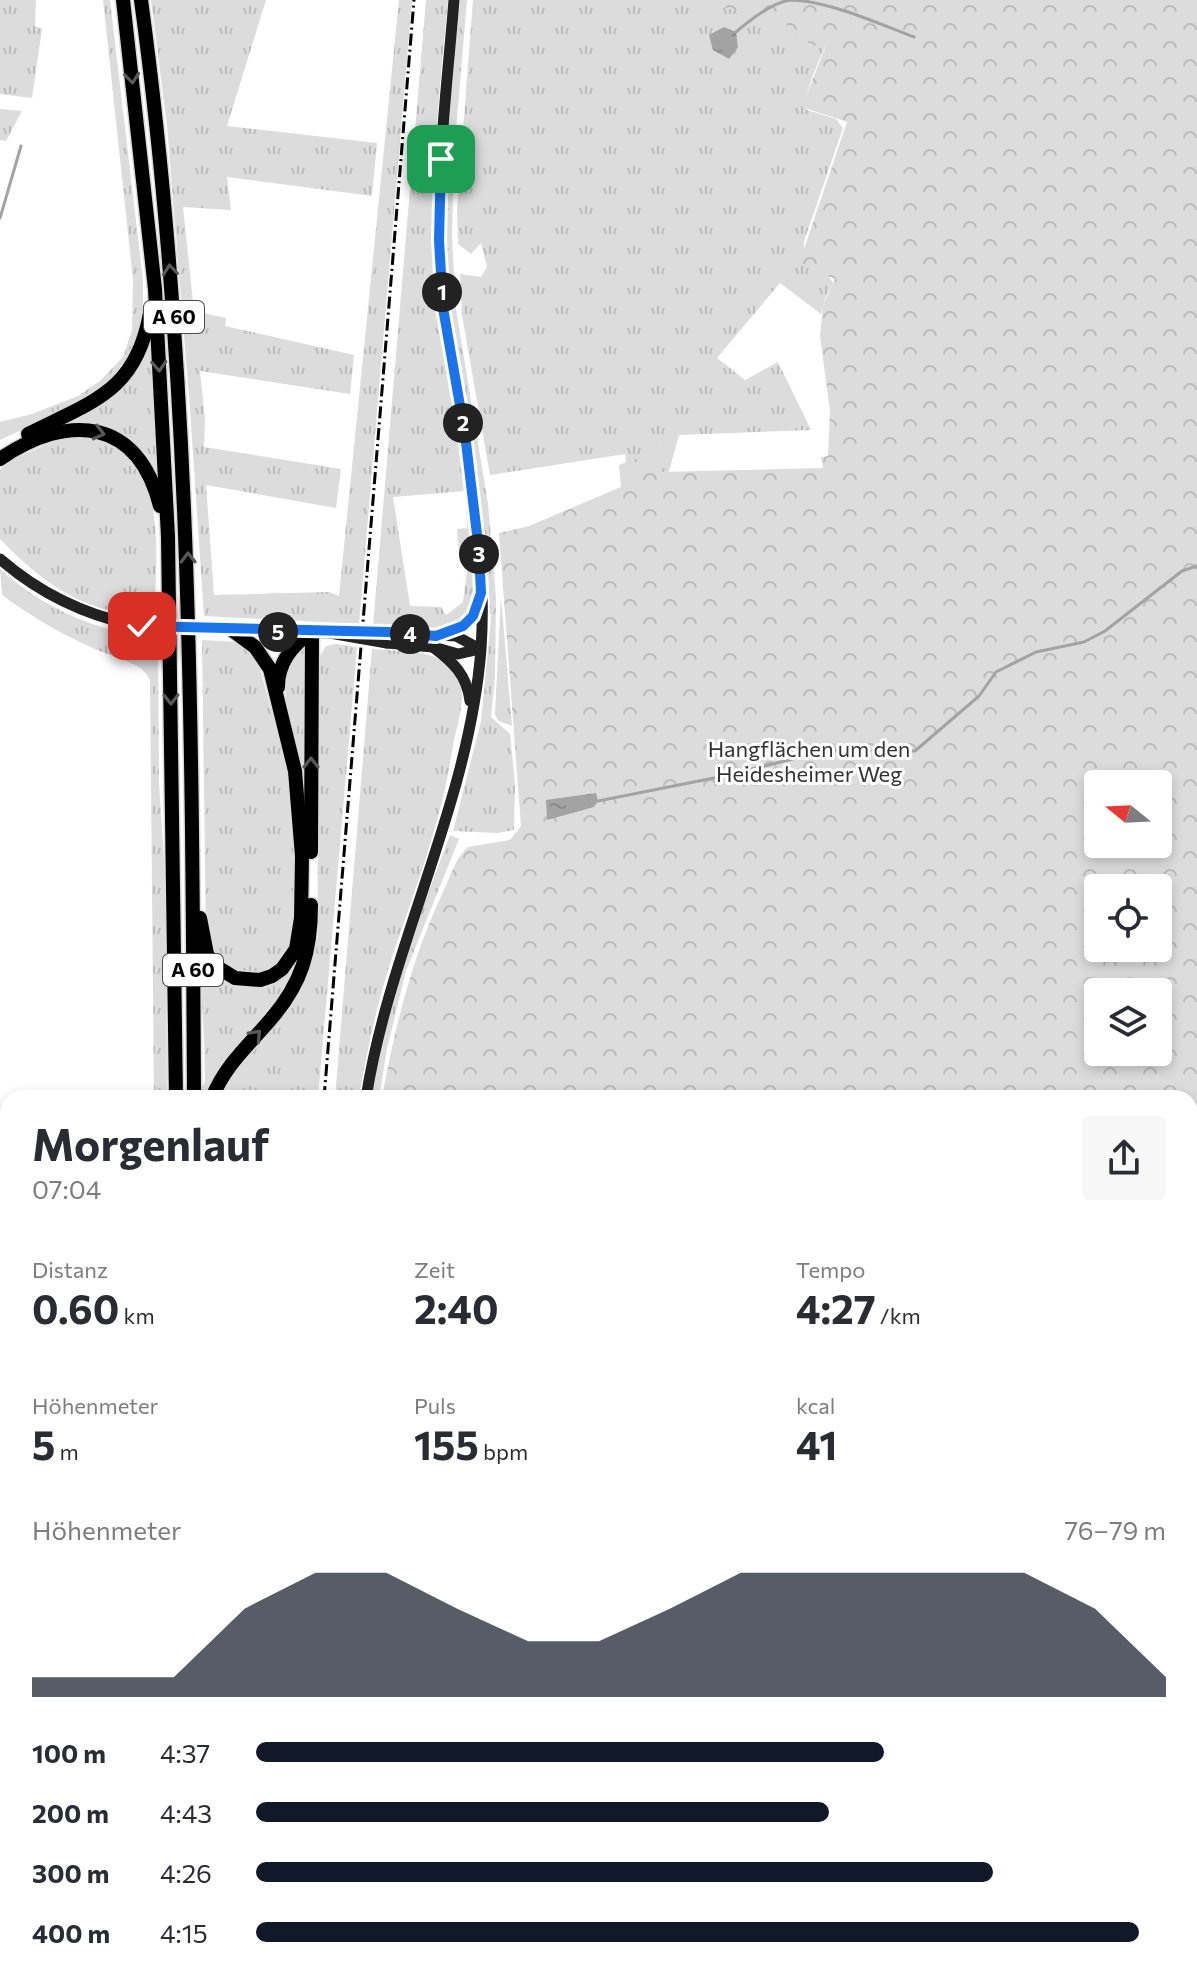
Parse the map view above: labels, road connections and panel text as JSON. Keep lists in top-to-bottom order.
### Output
{
  "streets": {
    "highway": ["A 60"]
  },
  "parks": ["Hangflächen um den Heidesheimer Weg"],
  "north": "left",
  "page": {
    "pins": [
      "1",
      "2",
      "3",
      "5",
      "4"
    ],
    "heading": ["Morgenlauf", "07:04"],
    "stats": [
      ["Distanz", "0.60 km"],
      ["Zeit", "2:40"],
      ["Tempo", "4:27 /km"],
      ["Höhenmeter", "5 m"],
      ["Puls", "155 bpm"],
      ["kcal", "41"]
    ],
    "chart": ["Höhenmeter", "76–79 m"],
    "list": [
      {
        "name": "100 m",
        "note": "4:37"
      },
      {
        "name": "200 m",
        "note": "4:43"
      },
      {
        "name": "300 m",
        "note": "4:26"
      },
      {
        "name": "400 m",
        "note": "4:15"
      }
    ]
  }
}
